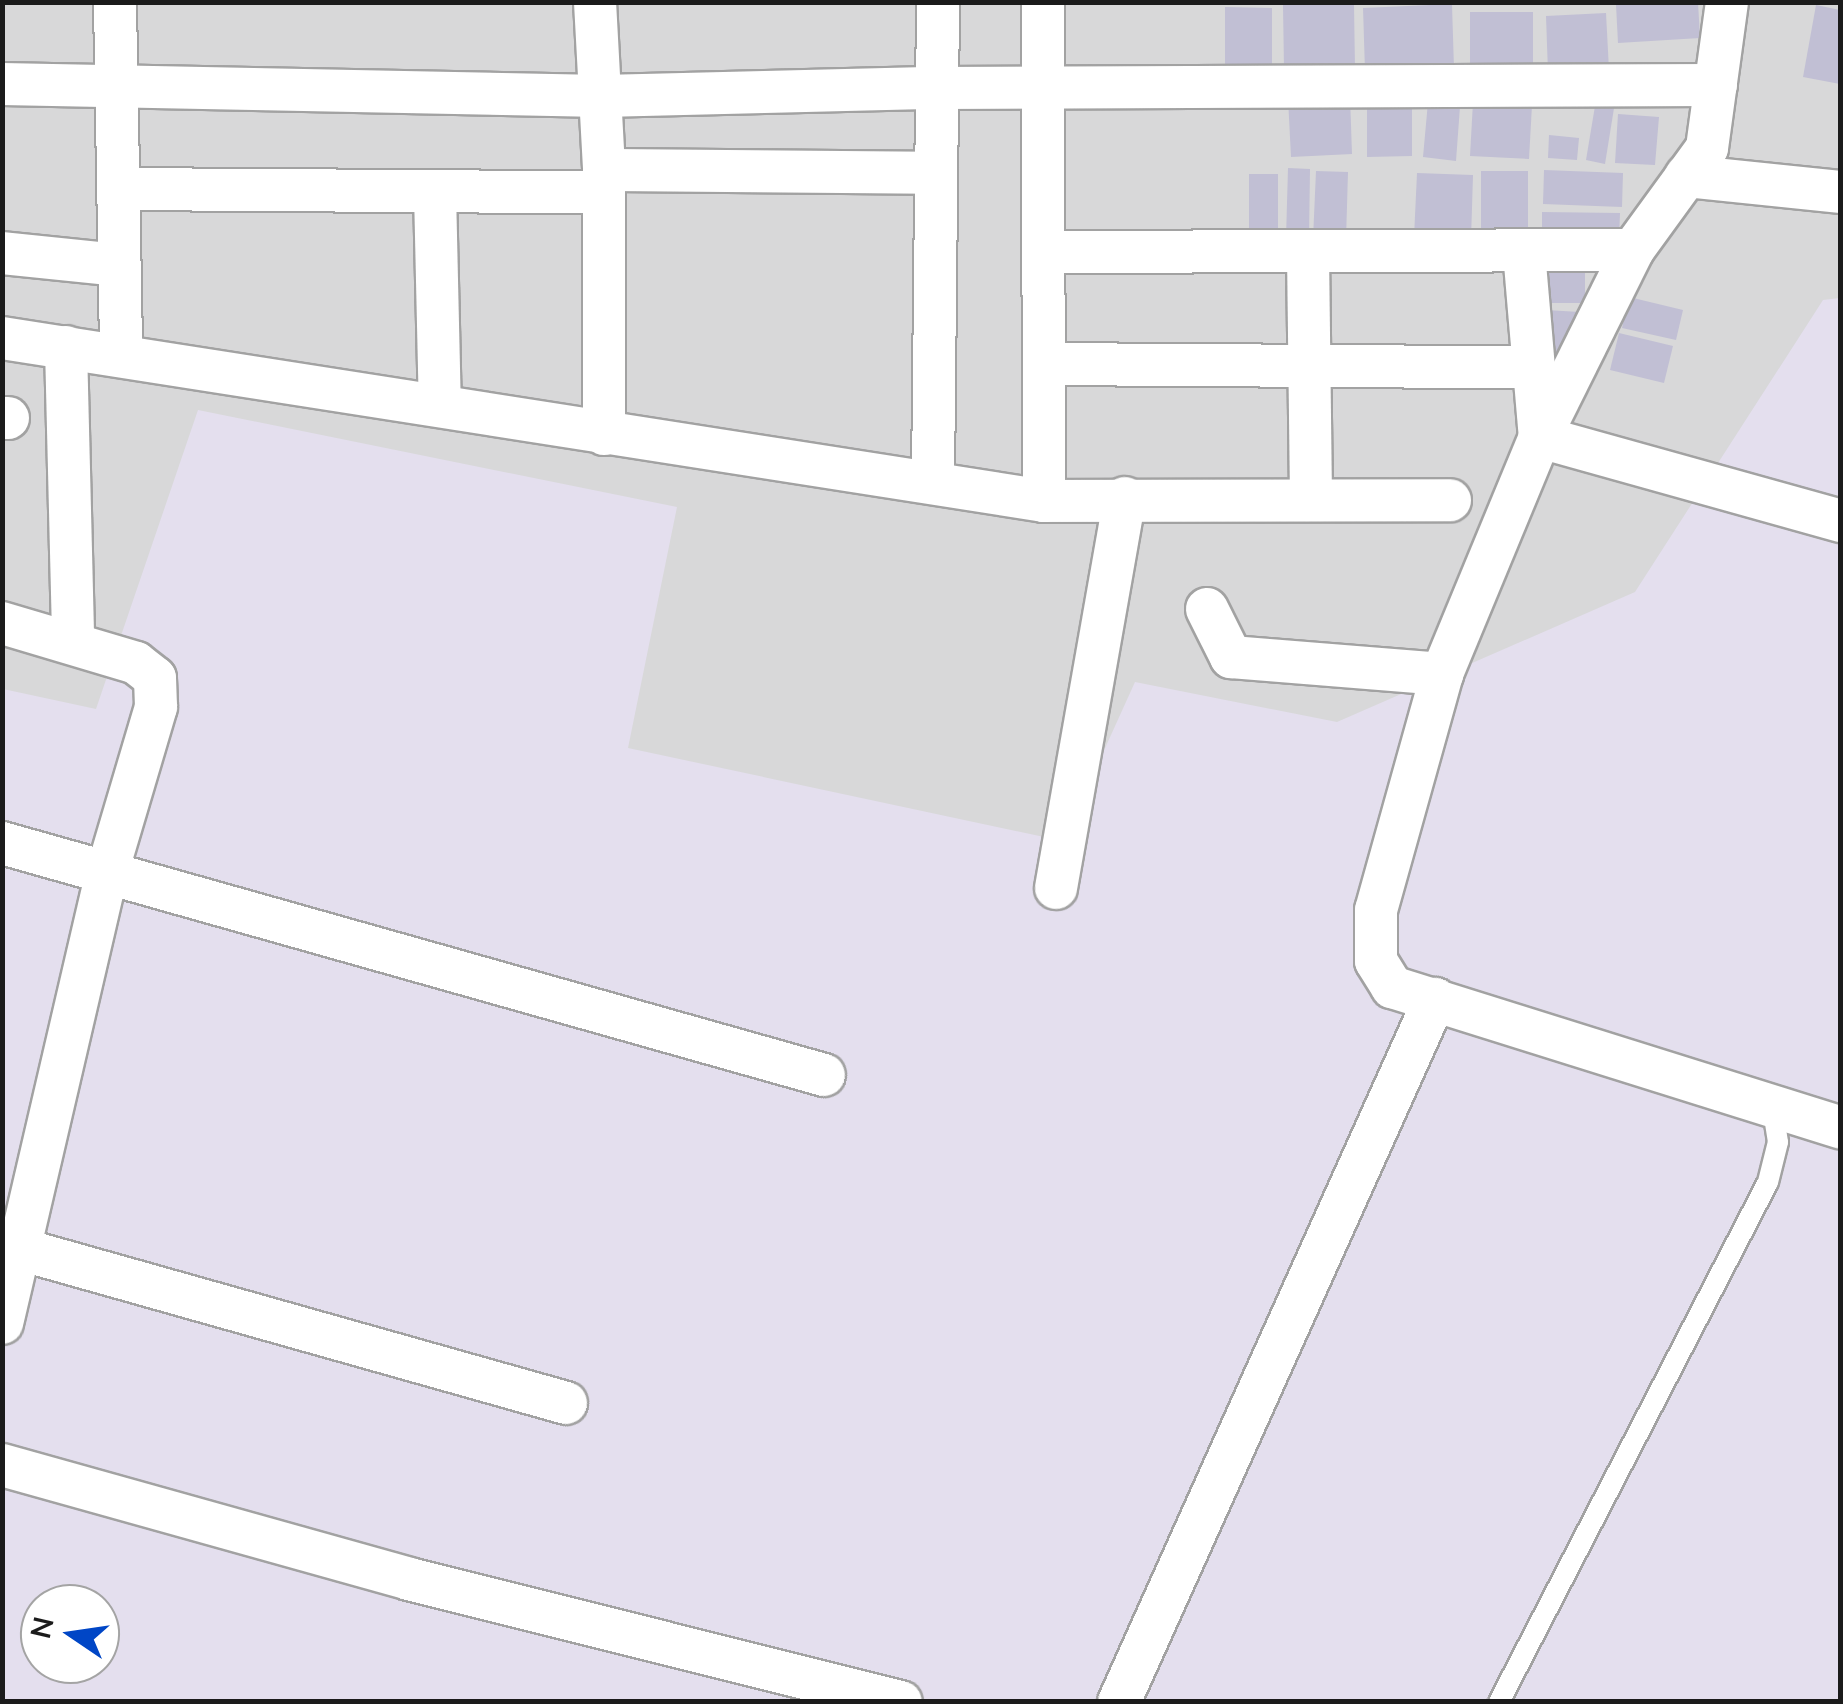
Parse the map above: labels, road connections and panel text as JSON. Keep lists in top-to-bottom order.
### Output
{
  "north": "left"
}
